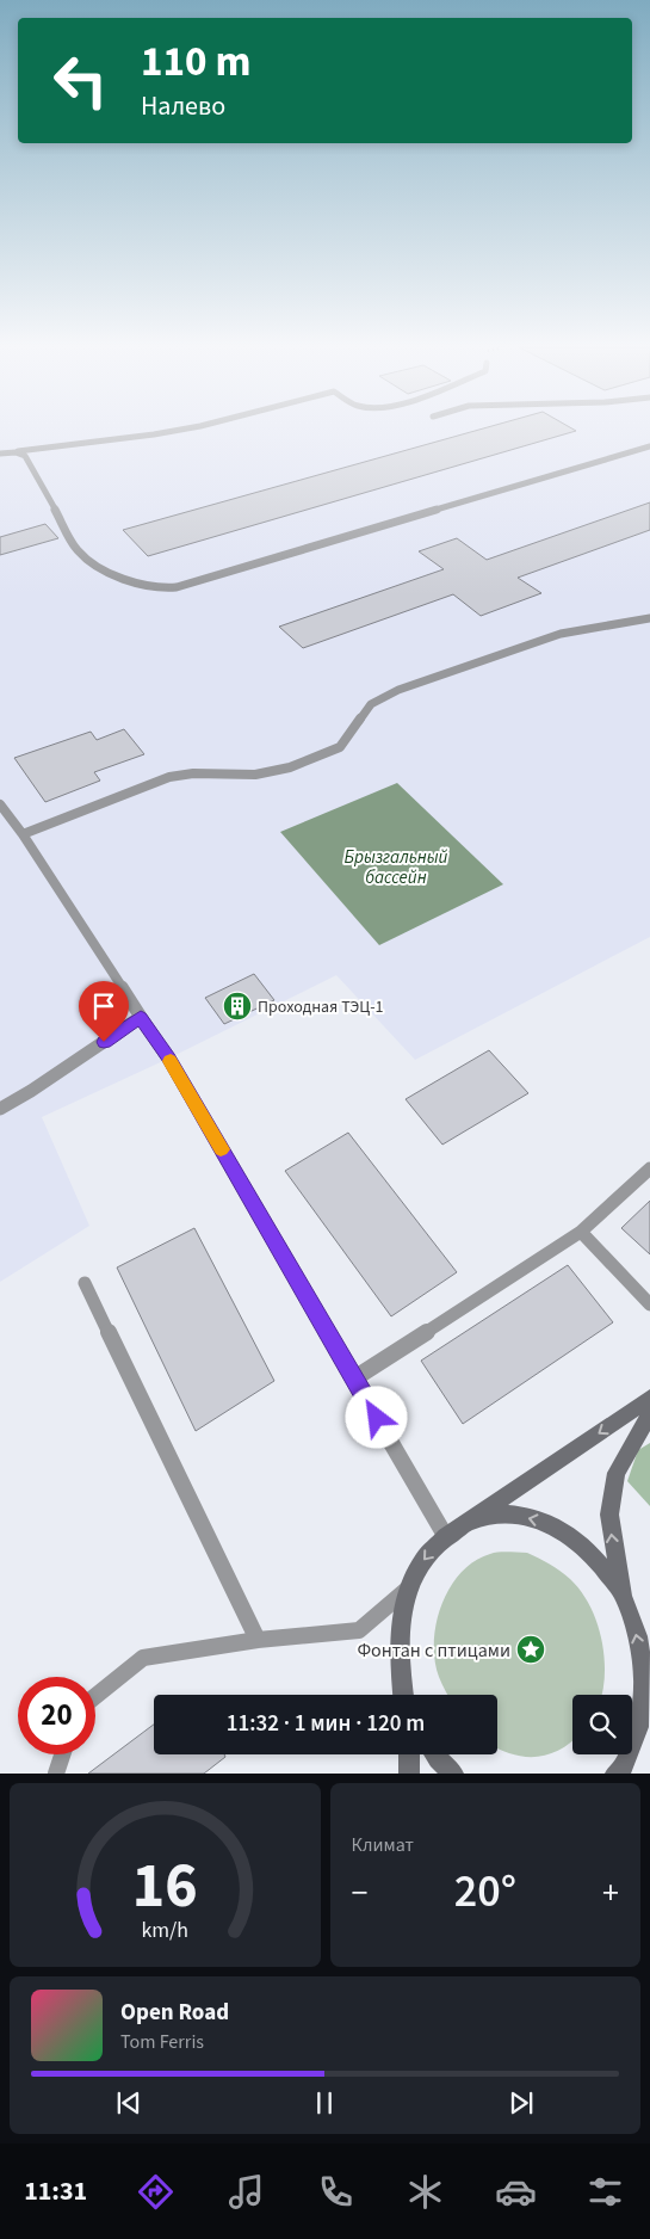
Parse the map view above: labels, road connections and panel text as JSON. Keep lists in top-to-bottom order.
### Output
{
  "water": ["Брызгальный бассейн"],
  "places": {
    "building": ["Проходная ТЭЦ-1"],
    "place": ["Фонтан с птицами"]
  },
  "page": {
    "turn": ["110 m", "Налево"],
    "limit": "20",
    "trip": "11:32 · 1 мин · 120 m",
    "tile": "Климат",
    "heat": ["−", "20°", "+"],
    "song": ["Open Road", "Tom Ferris"],
    "tabs": "11:31",
    "gauge": ["16", "km/h"]
  }
}
